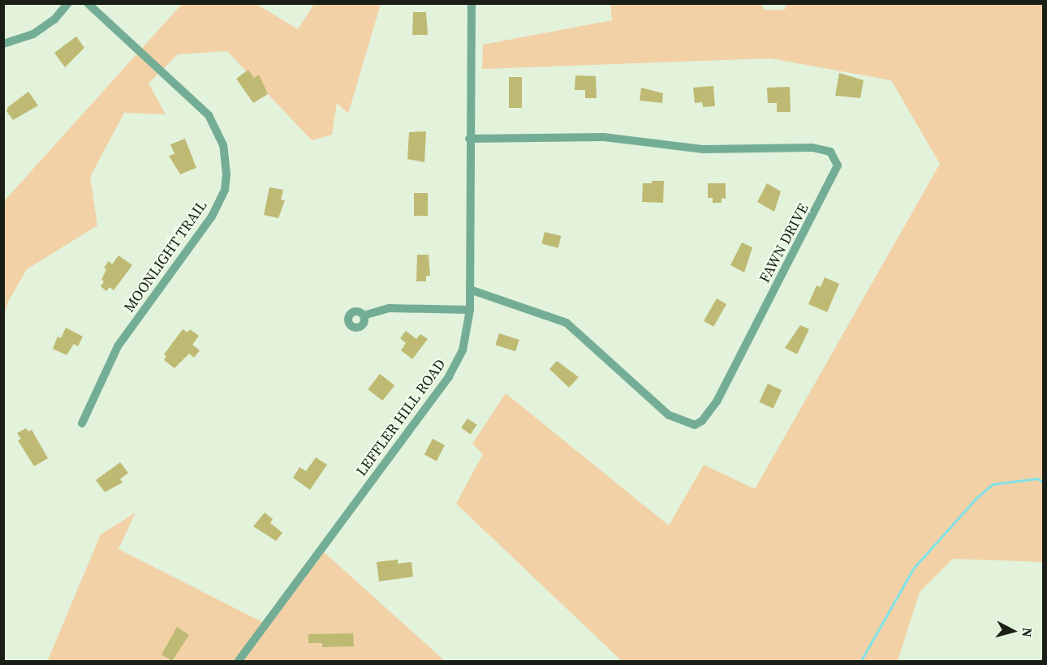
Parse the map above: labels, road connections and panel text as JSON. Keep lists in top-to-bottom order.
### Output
{
  "streets": {
    "street": ["FAWN DRIVE", "MOONLIGHT TRAIL", "LEFFLER HILL ROAD"]
  },
  "crossings": [
    ["FAWN DRIVE", "LEFFLER HILL ROAD"]
  ],
  "north": "right"
}
